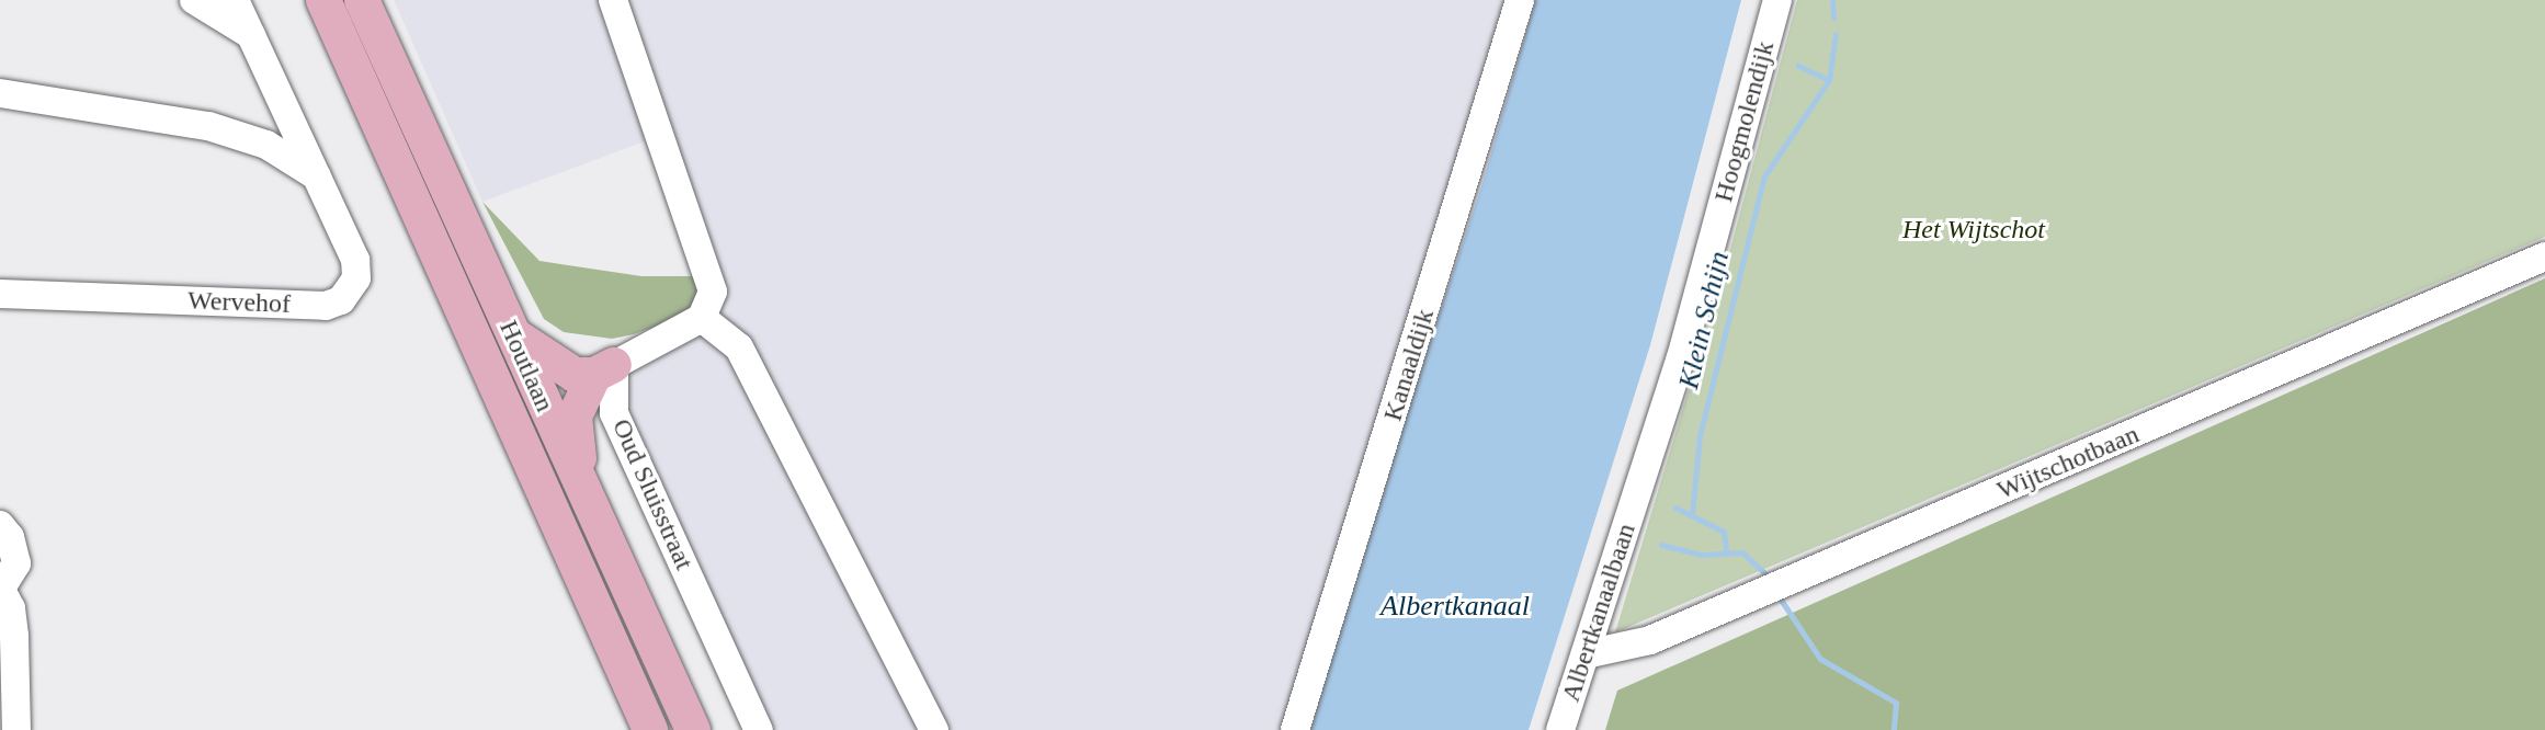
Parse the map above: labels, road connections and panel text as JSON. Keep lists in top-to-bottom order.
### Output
{
  "streets": {
    "main road": ["Houtlaan"],
    "street": [
      "Hoogmolendijk",
      "Wervehof",
      "Kanaaldijk",
      "Wijtschotbaan",
      "Oud Sluisstraat",
      "Albertkanaalbaan"
    ]
  },
  "crossings": [
    ["Hoogmolendijk", "Albertkanaalbaan"],
    ["Wijtschotbaan", "Albertkanaalbaan"]
  ],
  "water": ["Klein Schijn", "Albertkanaal"],
  "parks": ["Het Wijtschot"]
}
